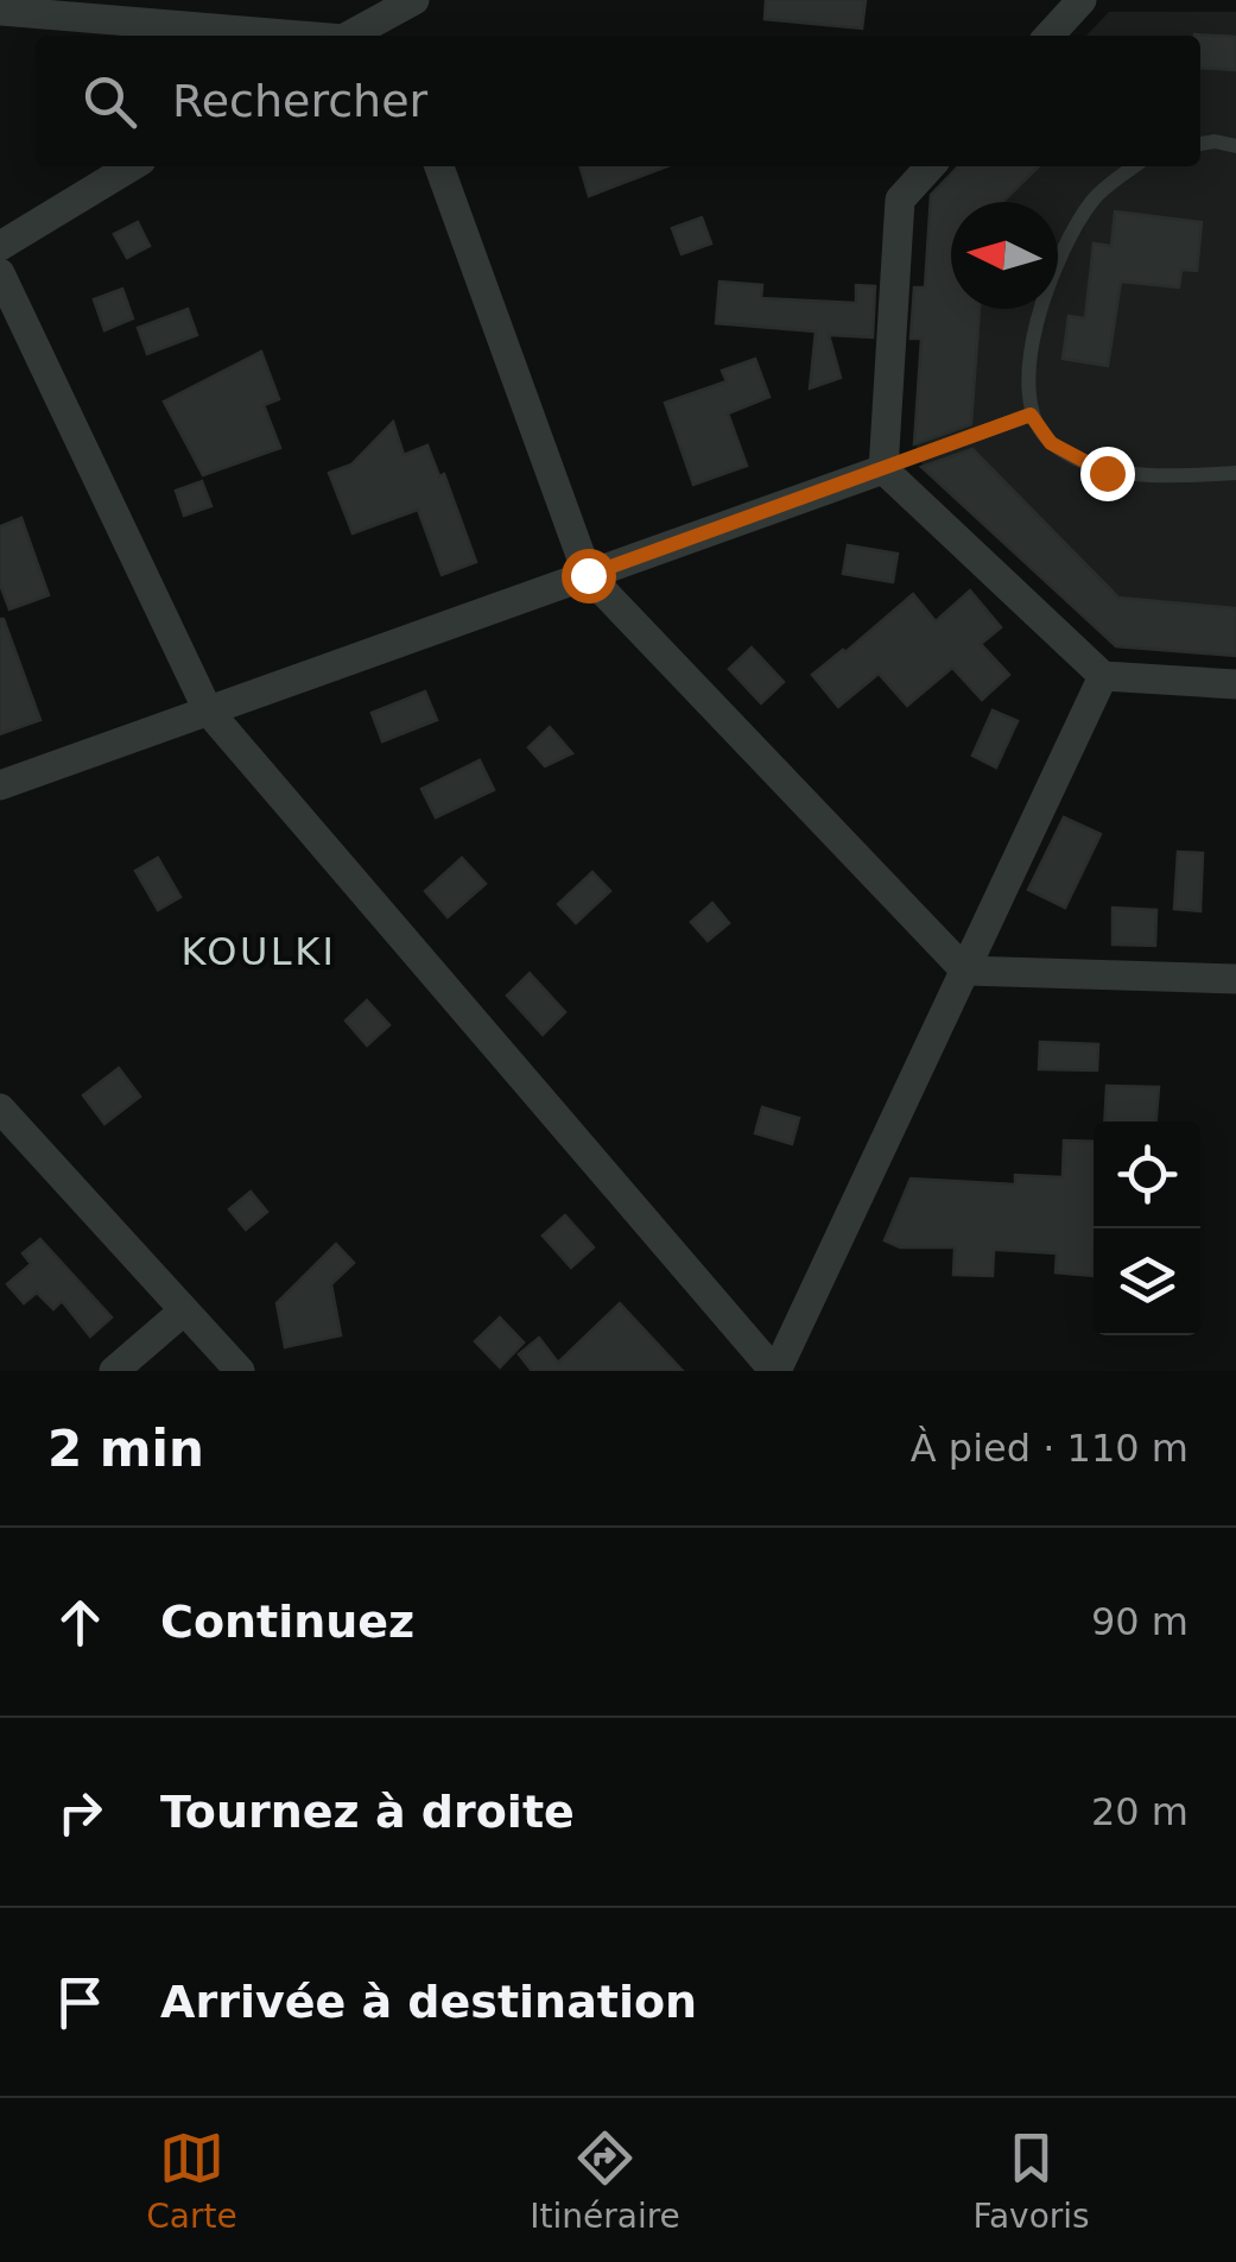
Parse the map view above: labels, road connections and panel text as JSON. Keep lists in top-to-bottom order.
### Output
{
  "districts": ["KOULKI"],
  "north": "left",
  "page": {
    "search": "Rechercher",
    "heading": ["2 min", "À pied · 110 m"],
    "list": [
      ["Continuez", "90 m"],
      ["Tournez à droite", "20 m"],
      "Arrivée à destination"
    ],
    "nav": ["Carte", "Itinéraire", "Favoris"]
  }
}
